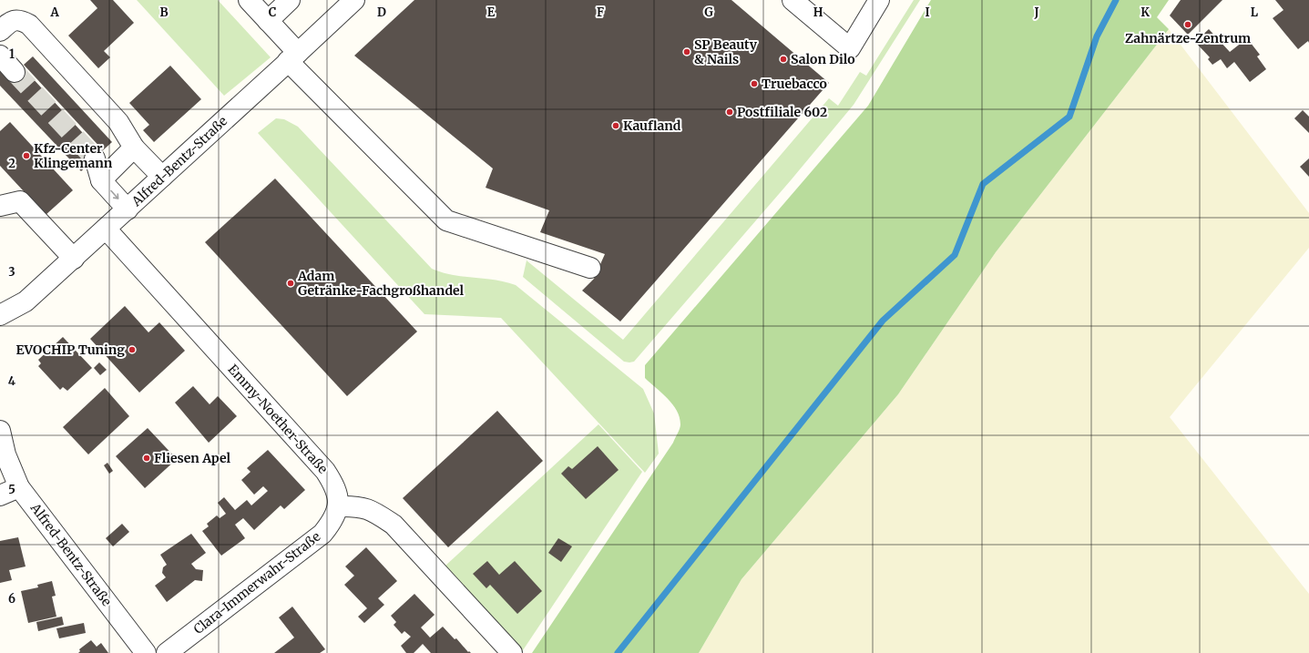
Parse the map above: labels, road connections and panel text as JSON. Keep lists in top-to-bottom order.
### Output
{
  "streets": {
    "street": ["Alfred-Bentz-Straße", "Emmy-Noether-Straße", "Clara-Immerwahr-Straße"]
  },
  "crossings": [
    ["Alfred-Bentz-Straße", "Emmy-Noether-Straße"],
    ["Emmy-Noether-Straße", "Clara-Immerwahr-Straße"]
  ],
  "places": [
    "Zahnärtze-Zentrum",
    "SP Beauty & Nails",
    "Salon Dilo",
    "Truebacco",
    "Postfiliale 602",
    "Kaufland",
    "Kfz-Center Klingemann",
    "Adam Getränke-Fachgroßhandel",
    "EVOCHIP Tuning",
    "Fliesen Apel"
  ],
  "grid": {
    "columns": [
      "A",
      "B",
      "C",
      "D",
      "E",
      "F",
      "G",
      "H",
      "I",
      "J",
      "K",
      "L"
    ],
    "rows": [
      "1",
      "2",
      "3",
      "4",
      "5",
      "6"
    ]
  }
}
